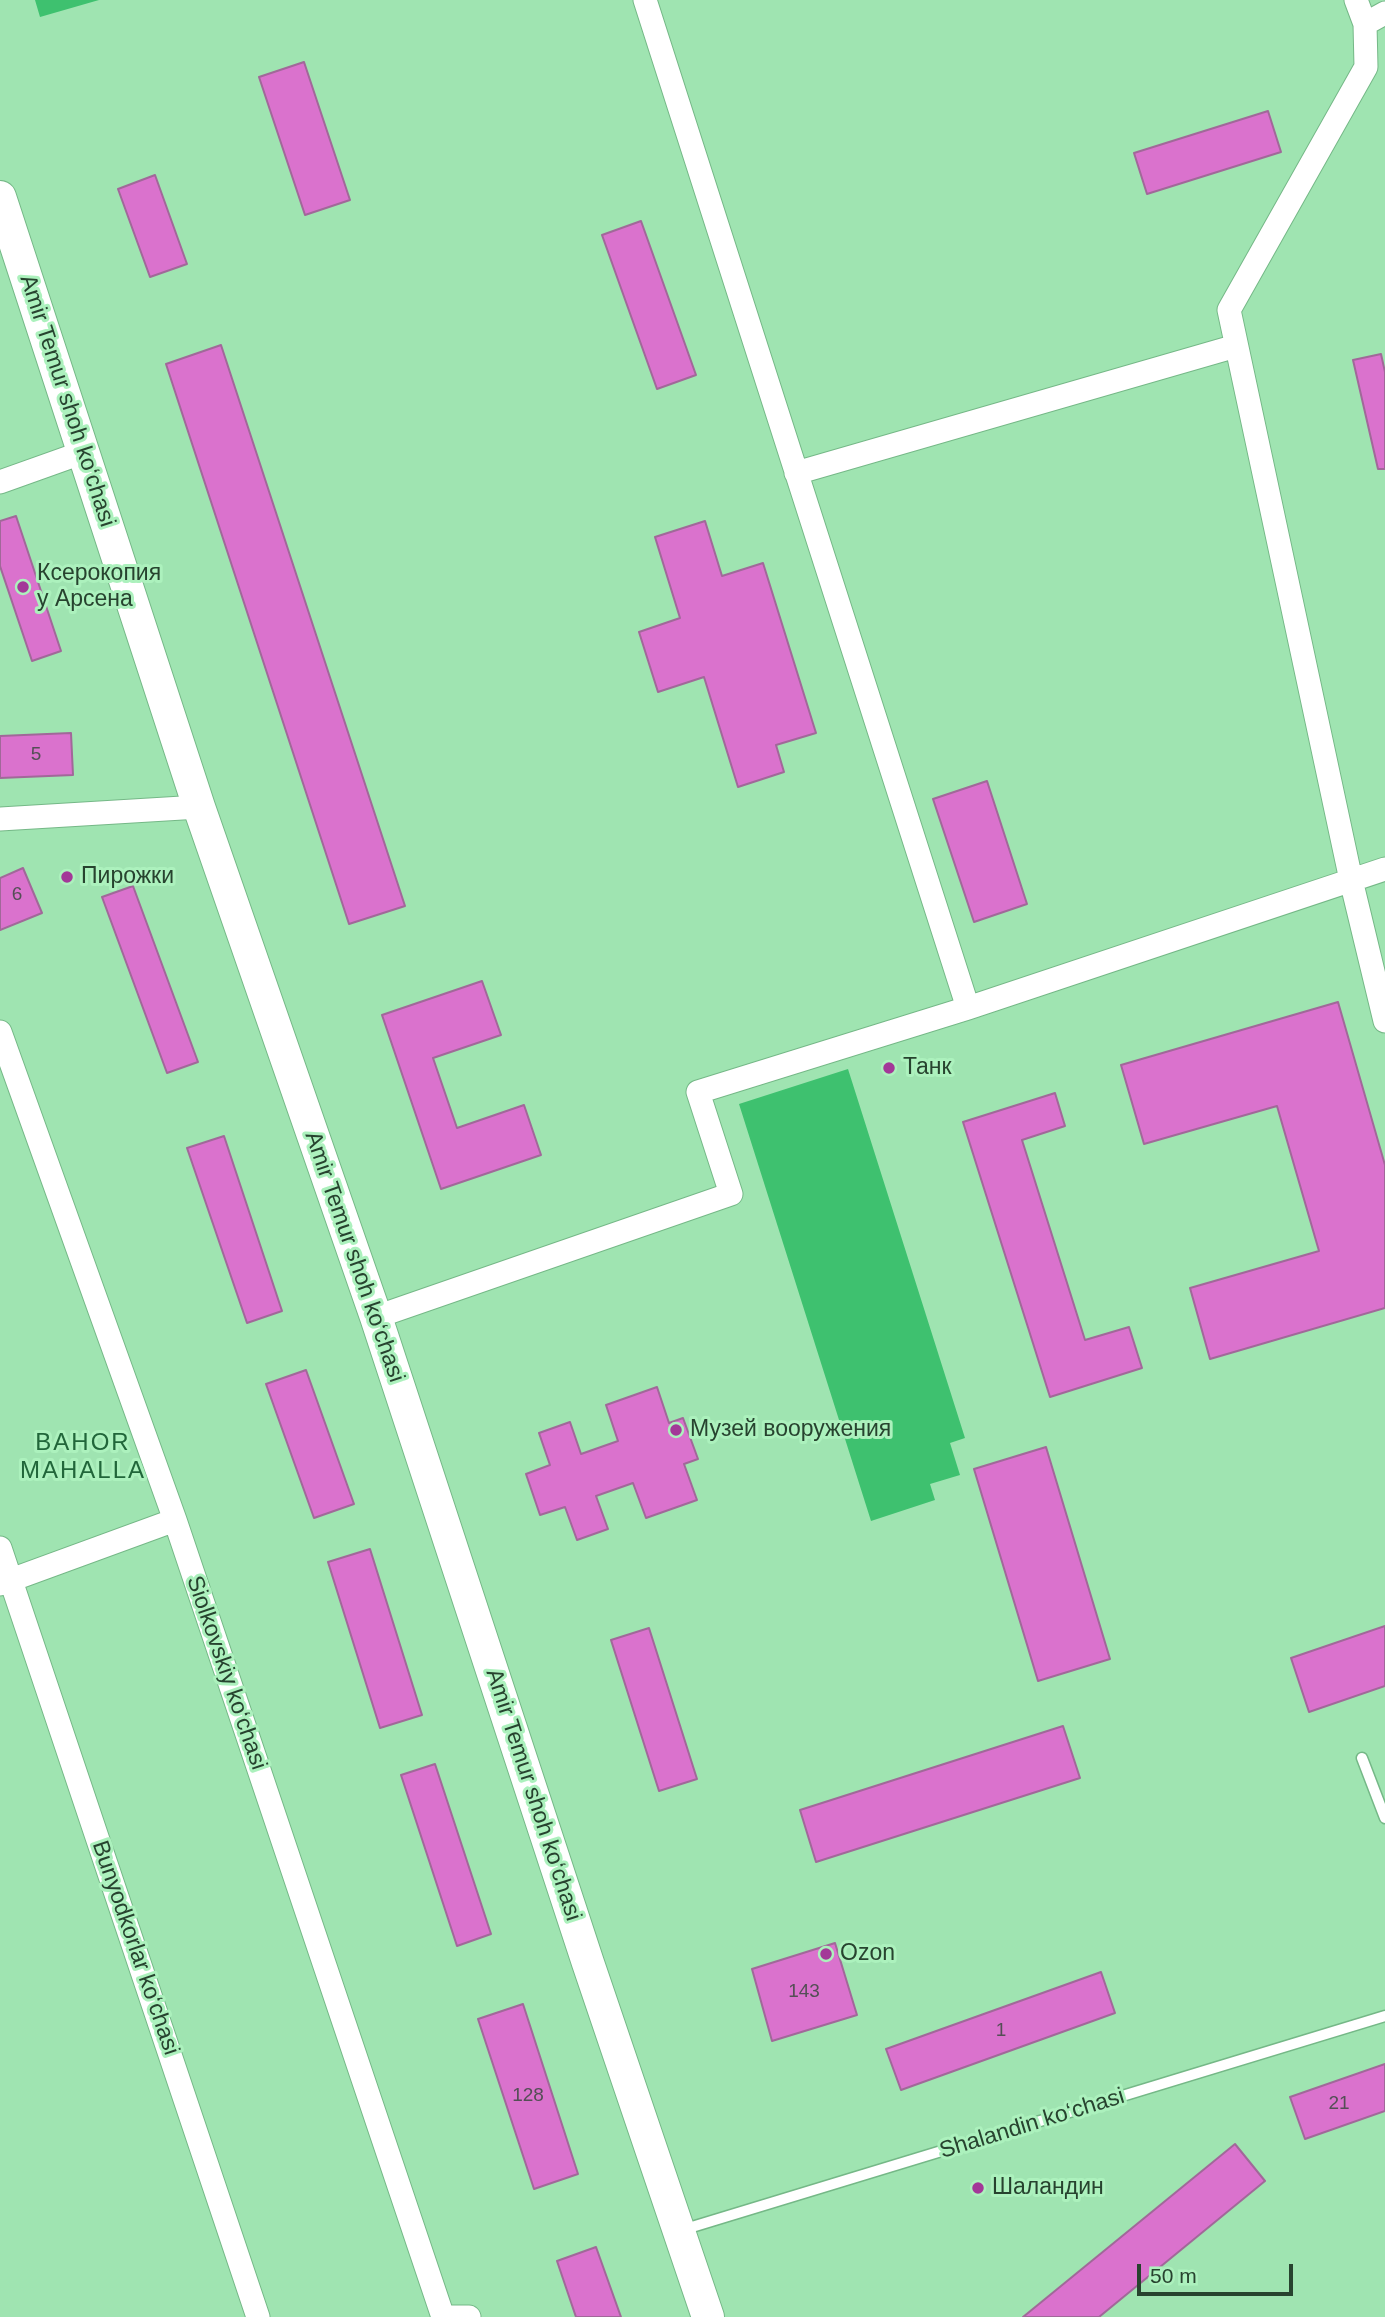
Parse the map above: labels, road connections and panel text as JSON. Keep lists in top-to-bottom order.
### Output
{
  "streets": {
    "main road": ["Amir Temur shoh ko‘chasi"],
    "street": ["Siolkovskiy ko‘chasi", "Bunyodkorlar ko‘chasi"],
    "lane": ["Shalandin ko‘chasi"]
  },
  "crossings": [
    ["Amir Temur shoh ko‘chasi", "Shalandin ko‘chasi"]
  ],
  "districts": ["BAHOR MAHALLA"],
  "places": [
    "Ксерокопия у Арсена",
    "Пирожки",
    "Танк",
    "Музей вооружения",
    "Ozon",
    "Шаландин"
  ],
  "house_numbers": [
    "5",
    "6",
    "143",
    "1",
    "128",
    "21"
  ],
  "scale_bar": "50 m"
}
